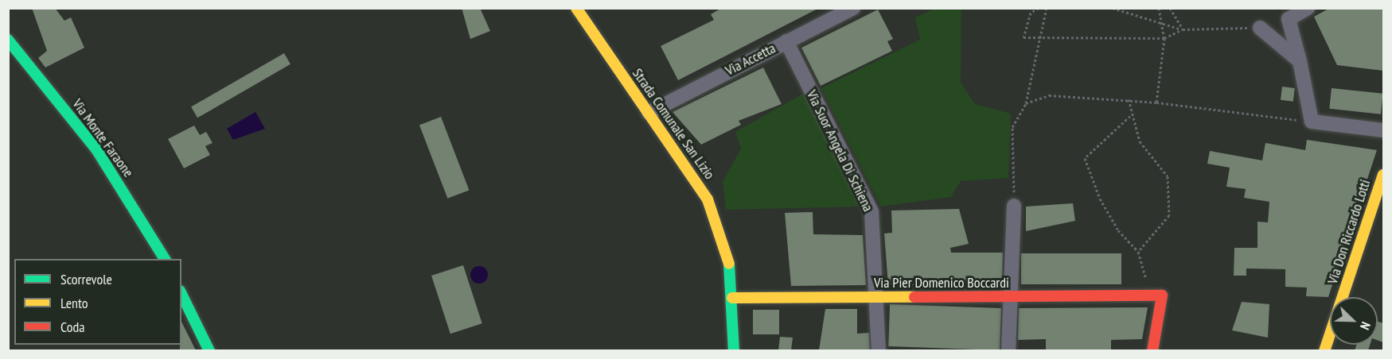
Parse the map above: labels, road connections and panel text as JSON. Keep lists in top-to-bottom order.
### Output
{
  "streets": {
    "street": [
      "Via Accetta",
      "Strada Comunale San Lizio",
      "Via Monte Faraone",
      "Via Suor Angela Di Schiena",
      "Via Don Riccardo Lotti",
      "Via Pier Domenico Boccardi"
    ]
  },
  "crossings": [
    ["Via Accetta", "Strada Comunale San Lizio"],
    ["Via Accetta", "Via Suor Angela Di Schiena"],
    ["Strada Comunale San Lizio", "Via Pier Domenico Boccardi"],
    ["Via Suor Angela Di Schiena", "Via Pier Domenico Boccardi"]
  ],
  "legend": ["Scorrevole", "Lento", "Coda"],
  "north": "bottom right"
}
